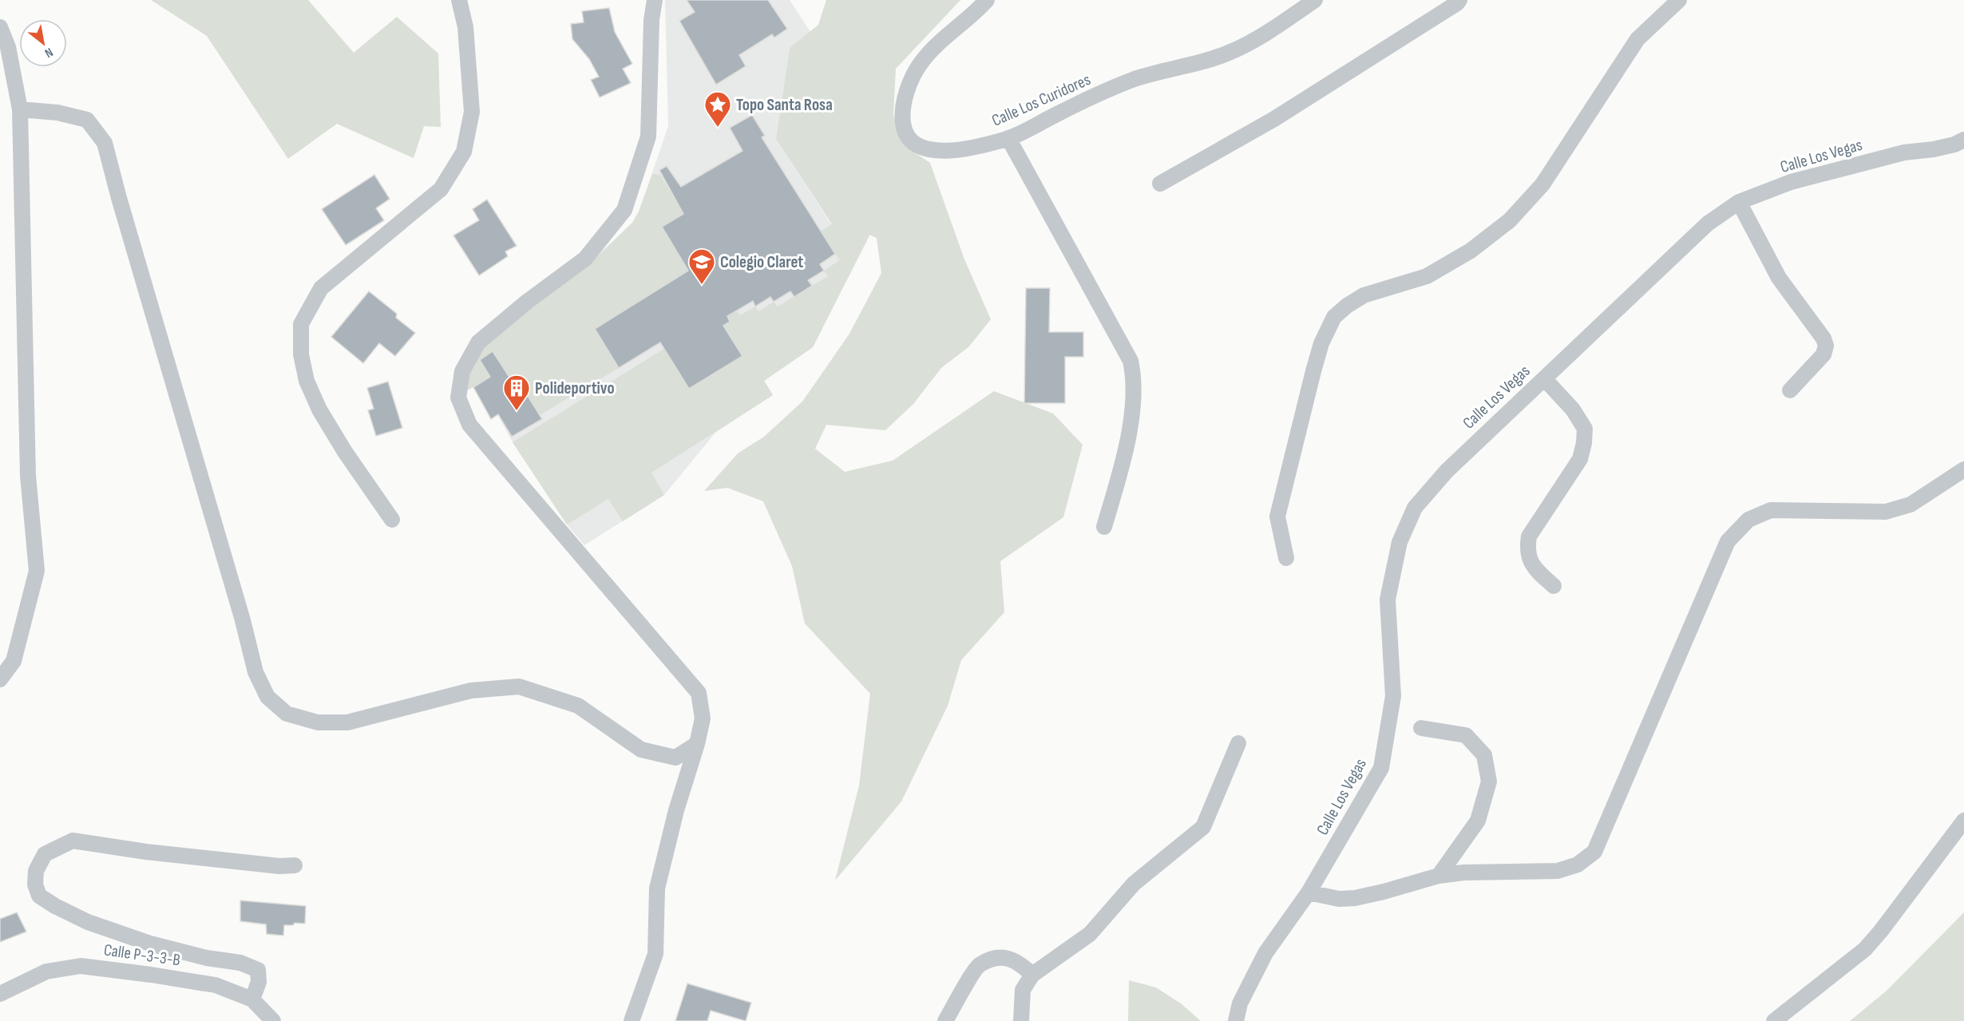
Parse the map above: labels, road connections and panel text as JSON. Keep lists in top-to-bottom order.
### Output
{
  "streets": {
    "street": ["Calle Los Curidores", "Calle Los Vegas", "Calle P-3-3-B"]
  },
  "places": {
    "place": ["Topo Santa Rosa"],
    "school or university": ["Colegio Claret"],
    "building": ["Polideportivo"]
  },
  "north": "bottom right"
}
